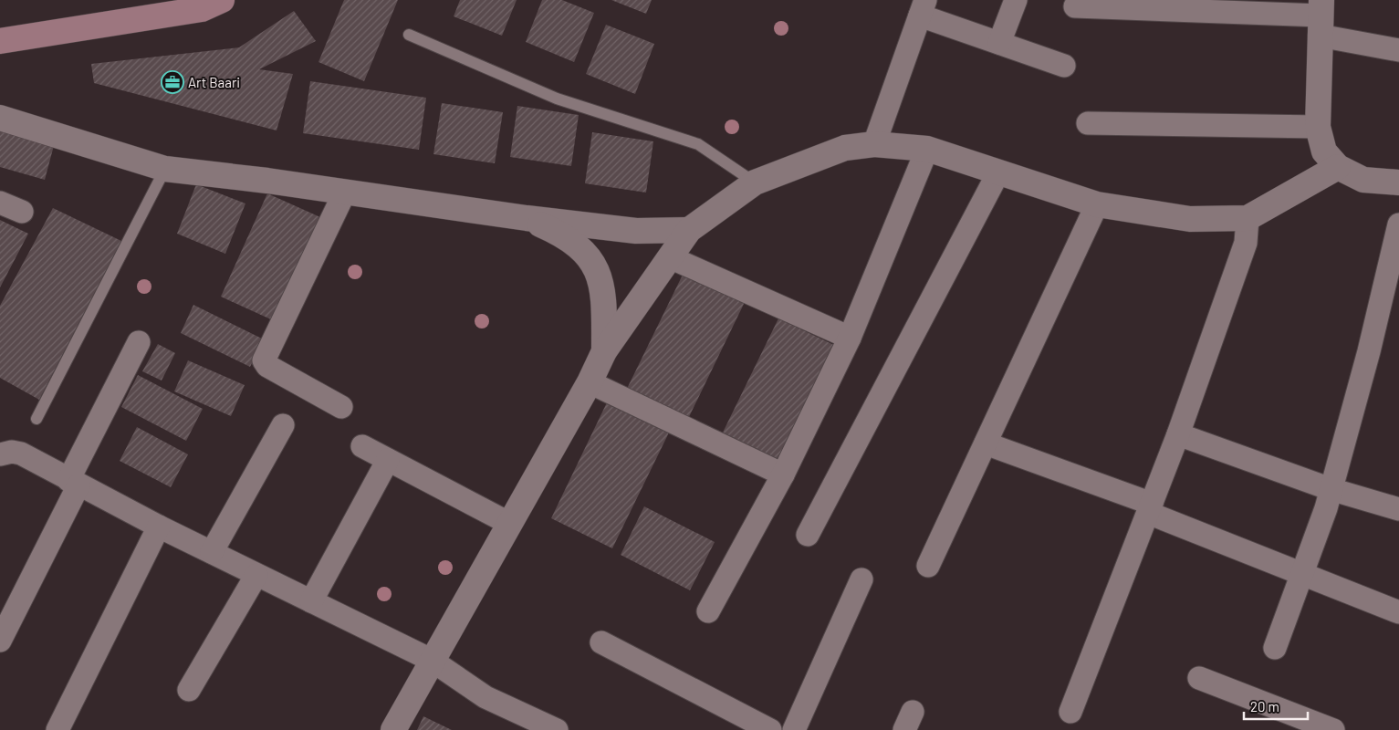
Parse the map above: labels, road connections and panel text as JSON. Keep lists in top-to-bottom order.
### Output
{
  "places": {
    "office": ["Art Baari"]
  },
  "scale_bar": "20 m"
}
